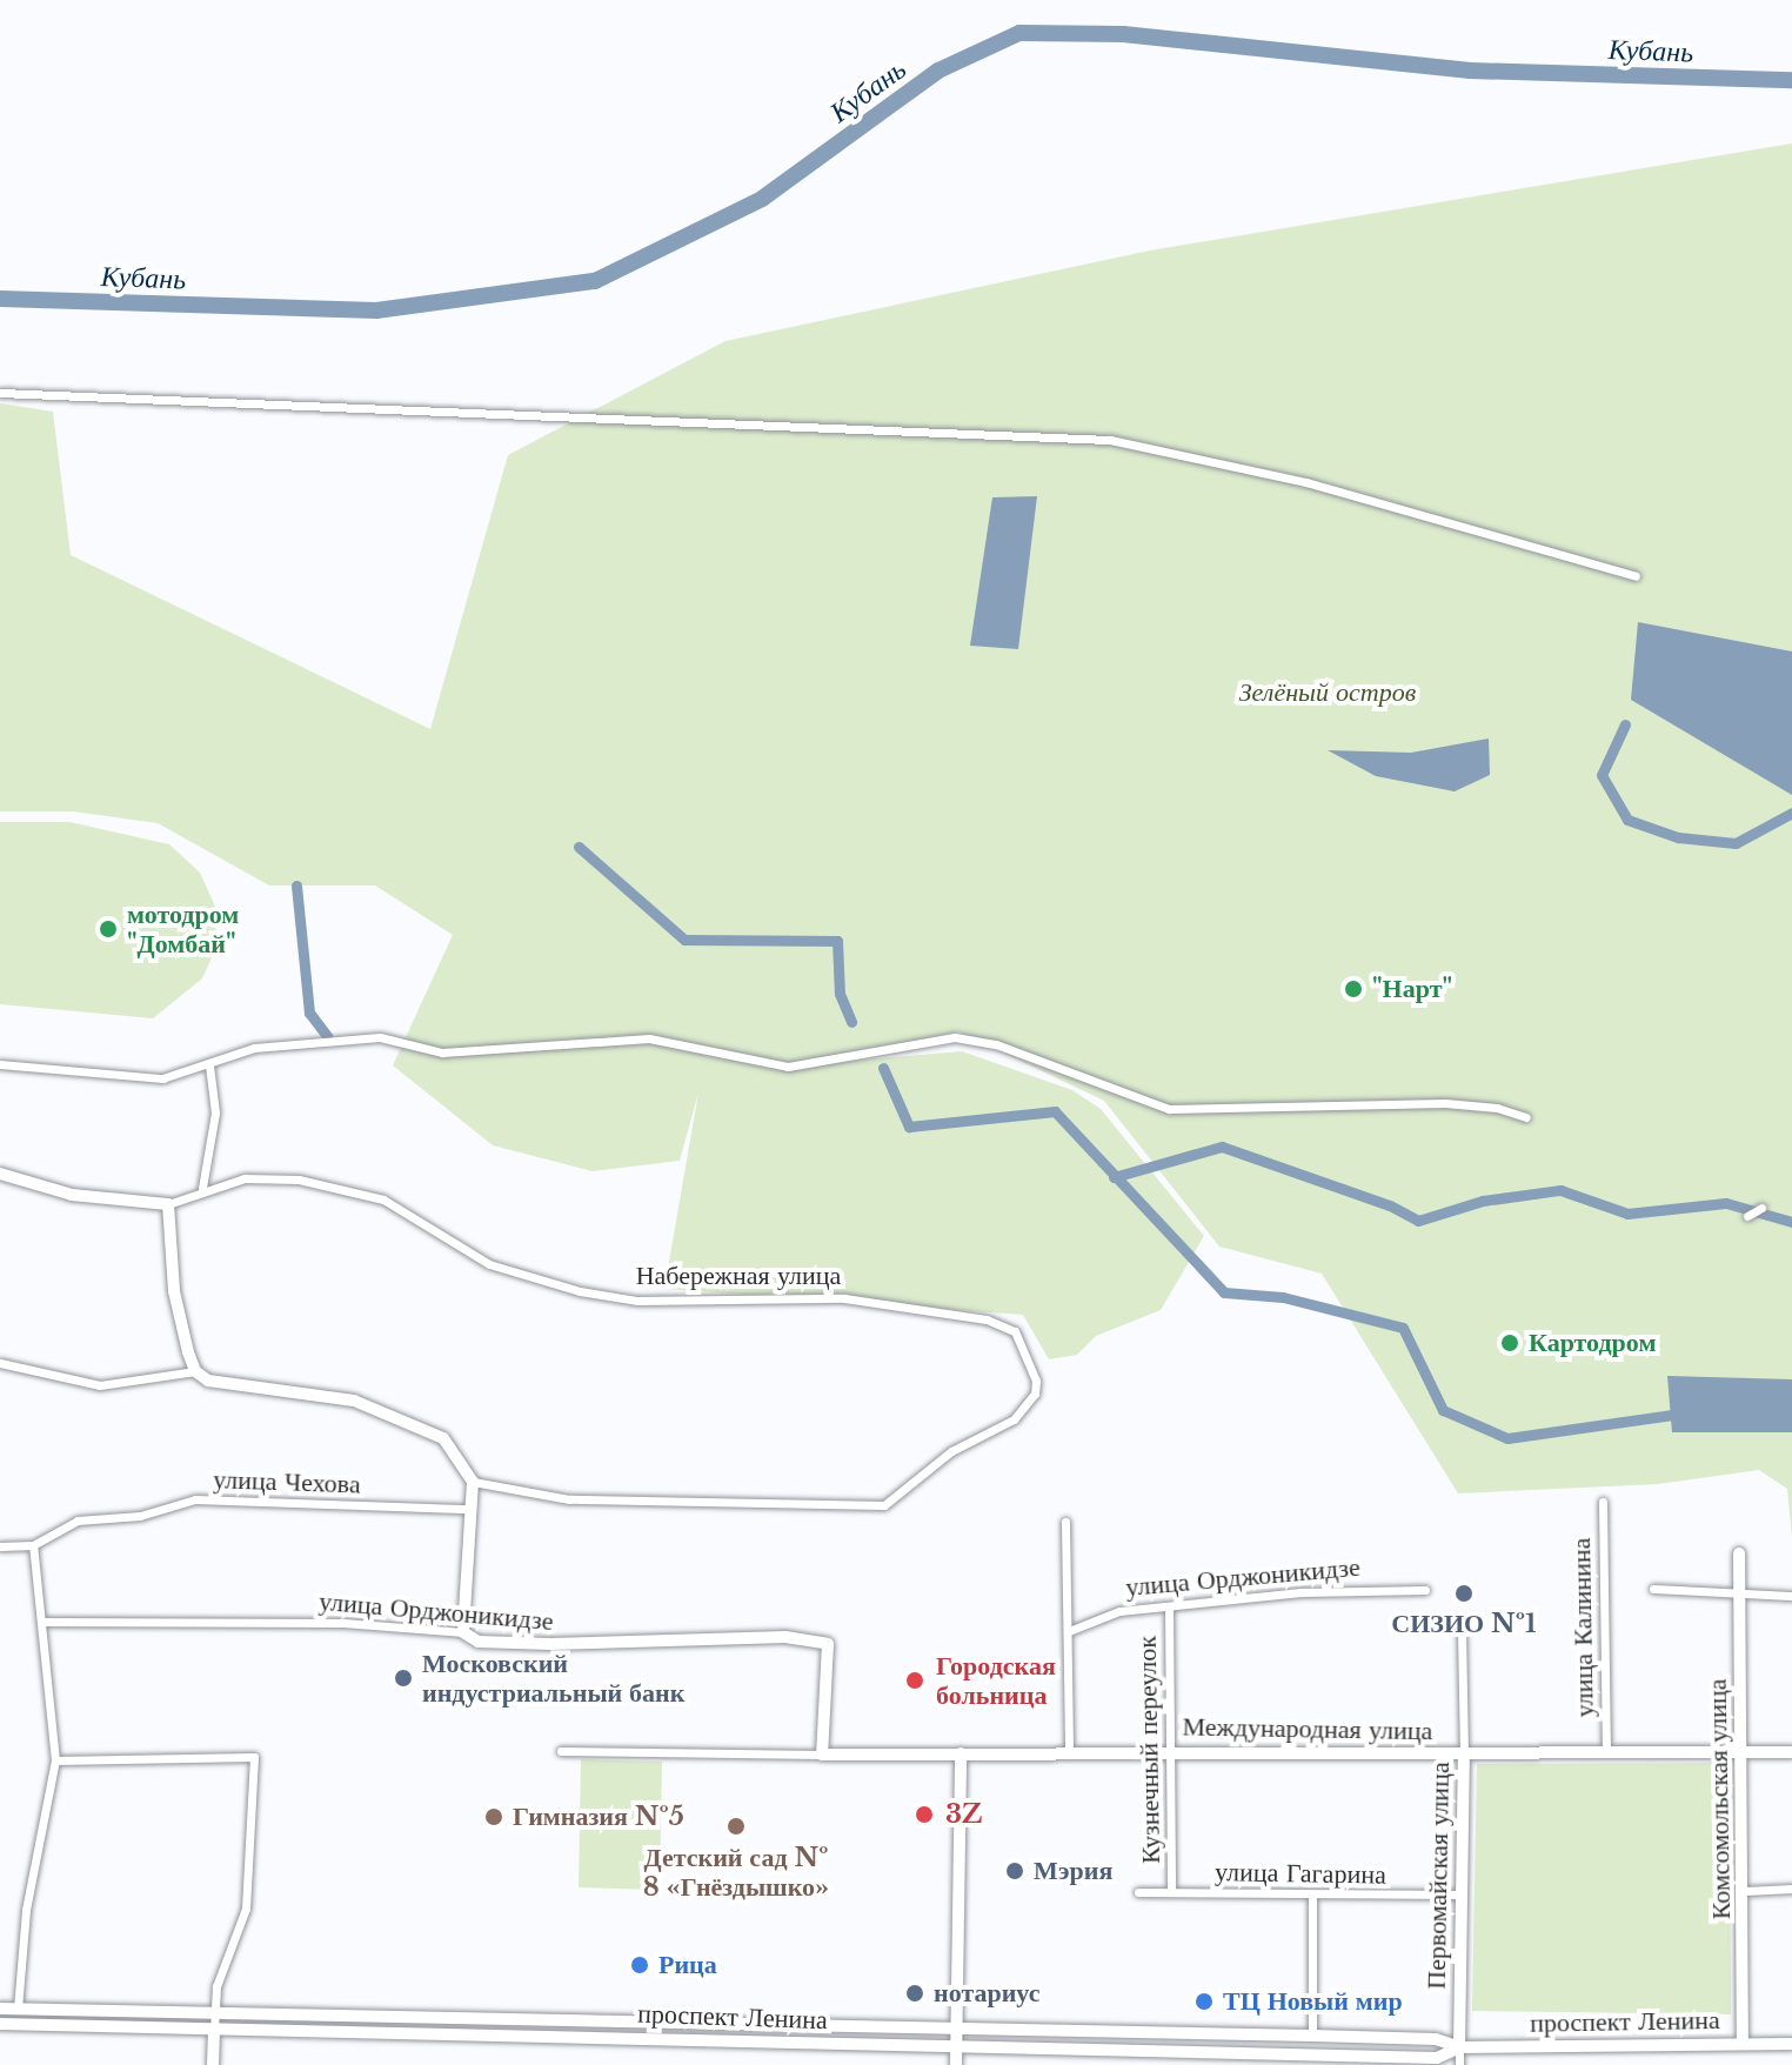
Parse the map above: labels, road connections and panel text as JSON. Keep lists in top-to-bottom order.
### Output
{
  "streets": {
    "main road": [
      "улица Орджоникидзе",
      "Международная улица",
      "Комсомольская улица",
      "Первомайская улица",
      "проспект Ленина"
    ],
    "street": [
      "Набережная улица",
      "улица Чехова",
      "улица Калинина",
      "Кузнечный переулок",
      "улица Гагарина"
    ]
  },
  "crossings": [
    ["улица Орджоникидзе", "Международная улица"],
    ["улица Орджоникидзе", "Кузнечный переулок"],
    ["улица Калинина", "Международная улица"],
    ["Международная улица", "Кузнечный переулок"],
    ["Международная улица", "Комсомольская улица"],
    ["Международная улица", "Первомайская улица"],
    ["Кузнечный переулок", "улица Гагарина"],
    ["Комсомольская улица", "проспект Ленина"],
    ["улица Гагарина", "Первомайская улица"],
    ["Первомайская улица", "проспект Ленина"]
  ],
  "water": ["Кубань"],
  "parks": ["Зелёный остров"],
  "places": [
    "мотодром \"Домбай\"",
    "\"Нарт\"",
    "Картодром",
    "СИЗИО №1",
    "Московский индустриальный банк",
    "Городская больница",
    "3Z",
    "Гимназия №5",
    "Детский сад № 8 «Гнёздышко»",
    "Мэрия",
    "Рица",
    "нотариус",
    "ТЦ Новый мир"
  ]
}
